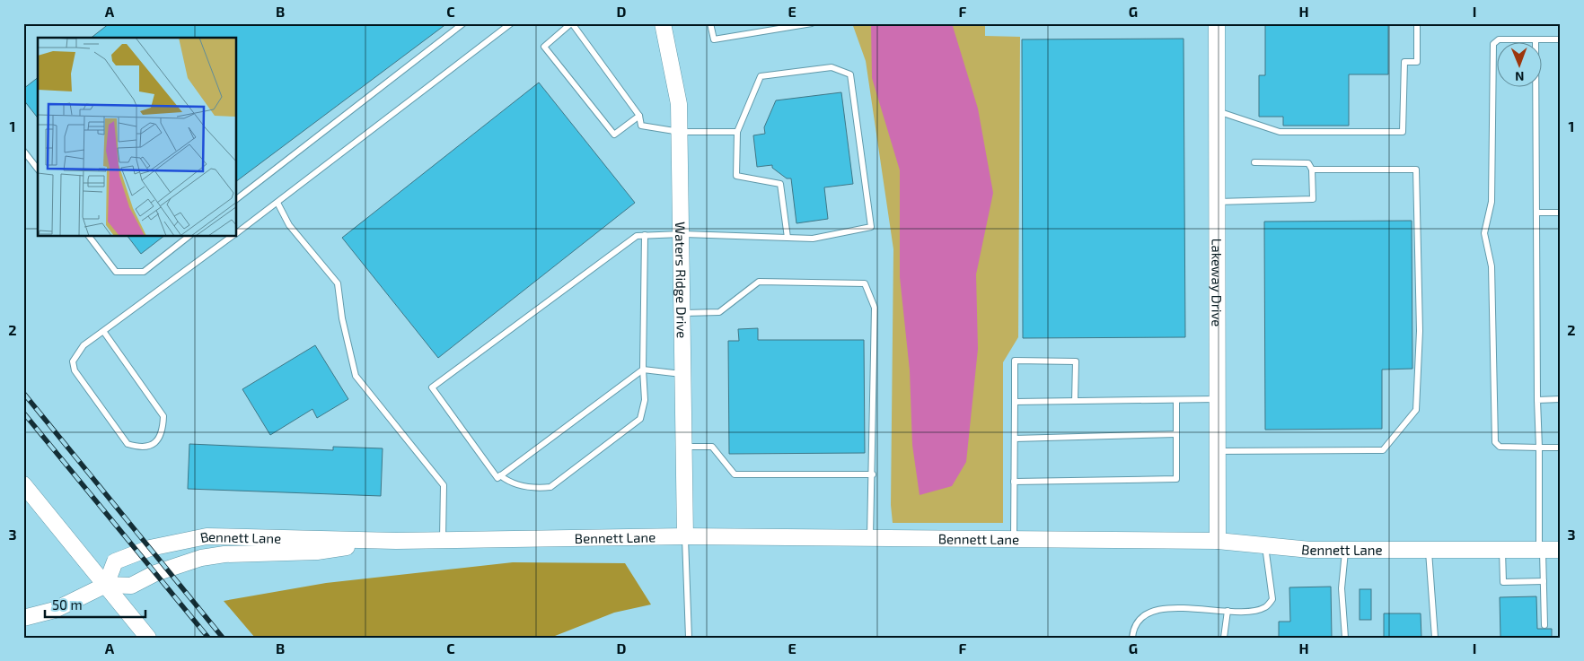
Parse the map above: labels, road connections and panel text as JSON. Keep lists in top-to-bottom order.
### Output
{
  "streets": {
    "street": ["Waters Ridge Drive", "Lakeway Drive", "Bennett Lane"]
  },
  "crossings": [
    ["Waters Ridge Drive", "Bennett Lane"],
    ["Lakeway Drive", "Bennett Lane"]
  ],
  "scale_bar": "50 m",
  "north": "bottom",
  "grid": {
    "columns": [
      "A",
      "B",
      "C",
      "D",
      "E",
      "F",
      "G",
      "H",
      "I"
    ],
    "rows": ["1", "2", "3"]
  }
}
